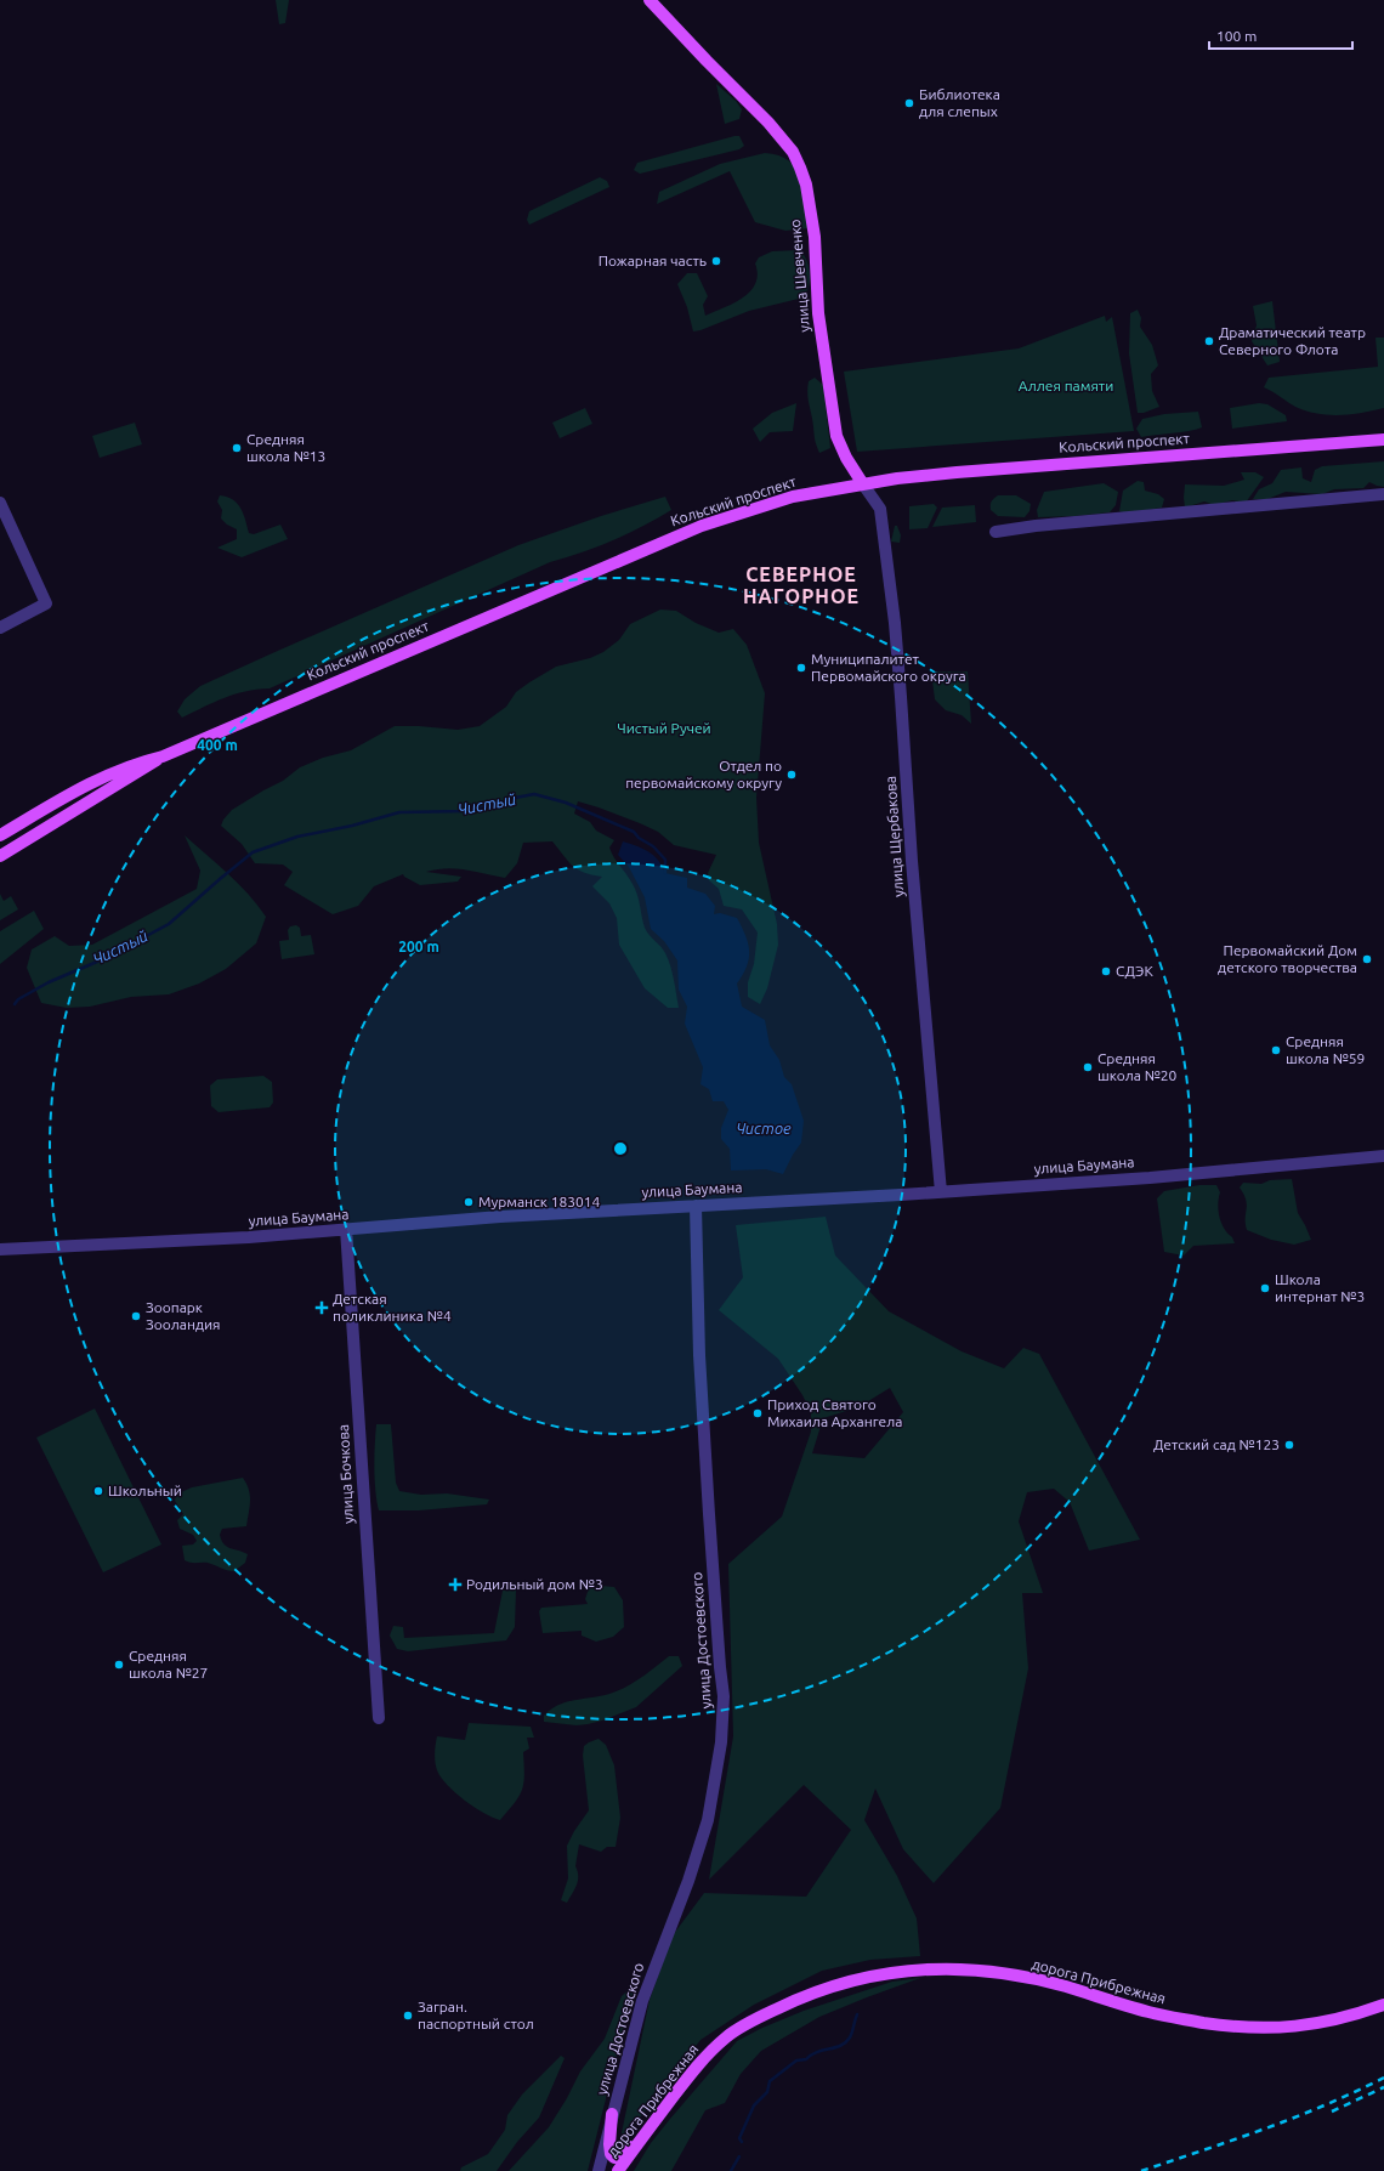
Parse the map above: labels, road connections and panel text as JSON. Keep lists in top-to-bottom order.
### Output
{
  "streets": {
    "main road": ["улица Шевченко", "Кольский проспект", "дорога Прибрежная"],
    "street": [
      "улица Щербакова",
      "улица Баумана",
      "улица Бочкова",
      "улица Достоевского"
    ]
  },
  "crossings": [
    ["улица Шевченко", "Кольский проспект"],
    ["улица Шевченко", "улица Щербакова"],
    ["Кольский проспект", "улица Щербакова"],
    ["улица Щербакова", "улица Баумана"],
    ["улица Баумана", "улица Бочкова"],
    ["улица Баумана", "улица Достоевского"]
  ],
  "districts": ["СЕВЕРНОЕ НАГОРНОЕ"],
  "water": ["Чистый", "Чистое"],
  "parks": ["Аллея памяти", "Чистый Ручей"],
  "places": {
    "other": [
      "Библиотека для слепых",
      "Пожарная часть",
      "Драматический театр Северного Флота",
      "Средняя школа №13",
      "Муниципалитет Первомайского округа",
      "Отдел по первомайскому округу",
      "Первомайский Дом детского творчества",
      "СДЭК",
      "Средняя школа №59",
      "Средняя школа №20",
      "Мурманск 183014",
      "Школа интернат №3",
      "Зоопарк Зооландия",
      "Приход Святого Михаила Архангела",
      "Детский сад №123",
      "Школьный",
      "Средняя школа №27",
      "Загран. паспортный стол"
    ],
    "health": ["Детская поликлиника №4", "Родильный дом №3"]
  },
  "scale_bar": "100 m",
  "rings": ["400 m", "200 m"]
}
